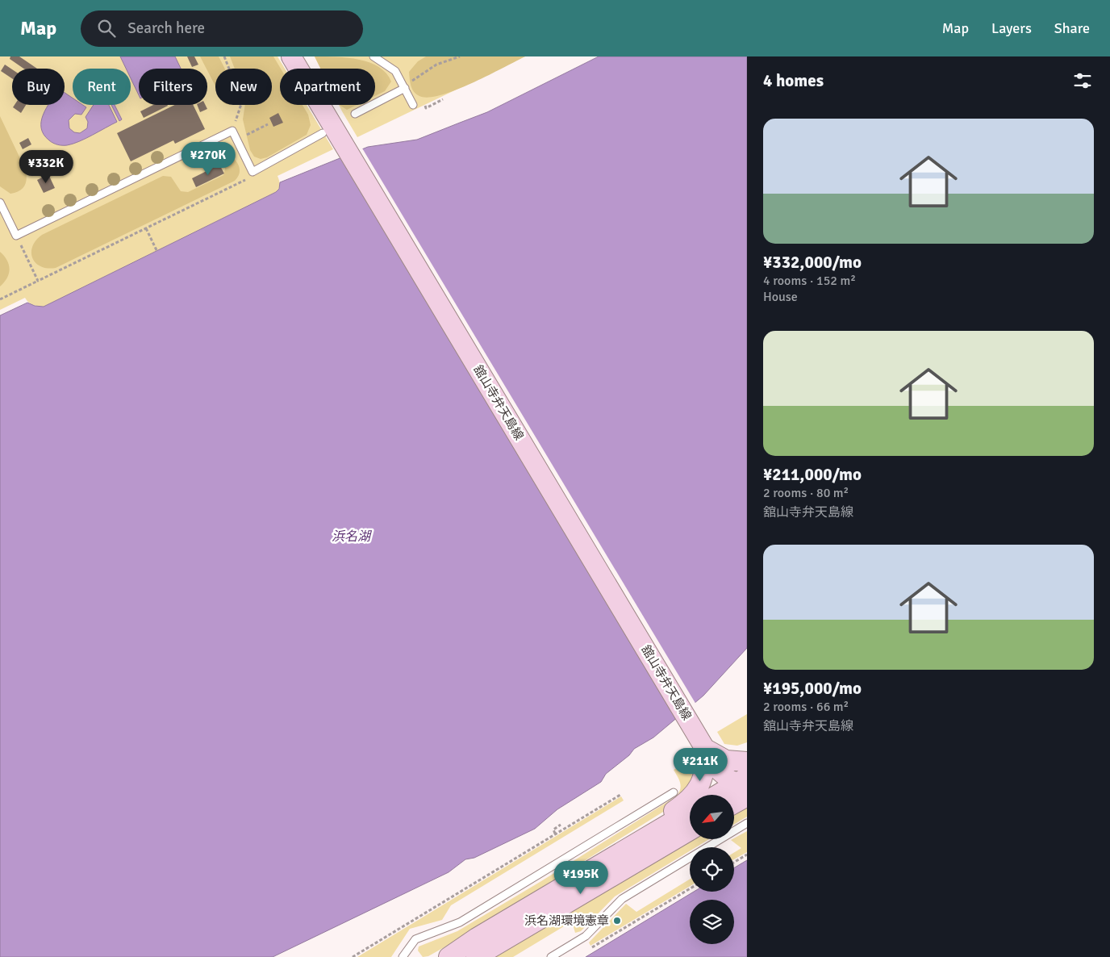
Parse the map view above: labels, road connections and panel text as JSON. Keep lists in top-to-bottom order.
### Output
{
  "streets": {
    "main road": ["舘山寺弁天島線"]
  },
  "water": ["浜名湖"],
  "places": ["浜名湖環境憲章"],
  "north": "bottom left",
  "page": {
    "header": "Map",
    "search": "Search here",
    "nav": ["Map", "Layers", "Share"],
    "heading": "4 homes",
    "chip": [
      "Buy",
      "Rent",
      "Filters",
      "New",
      "Apartment"
    ],
    "list": [
      {
        "name": "¥332,000/mo",
        "note": "4 rooms · 152 m² · House"
      },
      {
        "name": "¥211,000/mo",
        "note": "2 rooms · 80 m² · 舘山寺弁天島線"
      },
      {
        "name": "¥195,000/mo",
        "note": "2 rooms · 66 m² · 舘山寺弁天島線"
      }
    ],
    "price": [
      "¥270K",
      "¥332K",
      "¥211K",
      "¥195K"
    ]
  }
}
